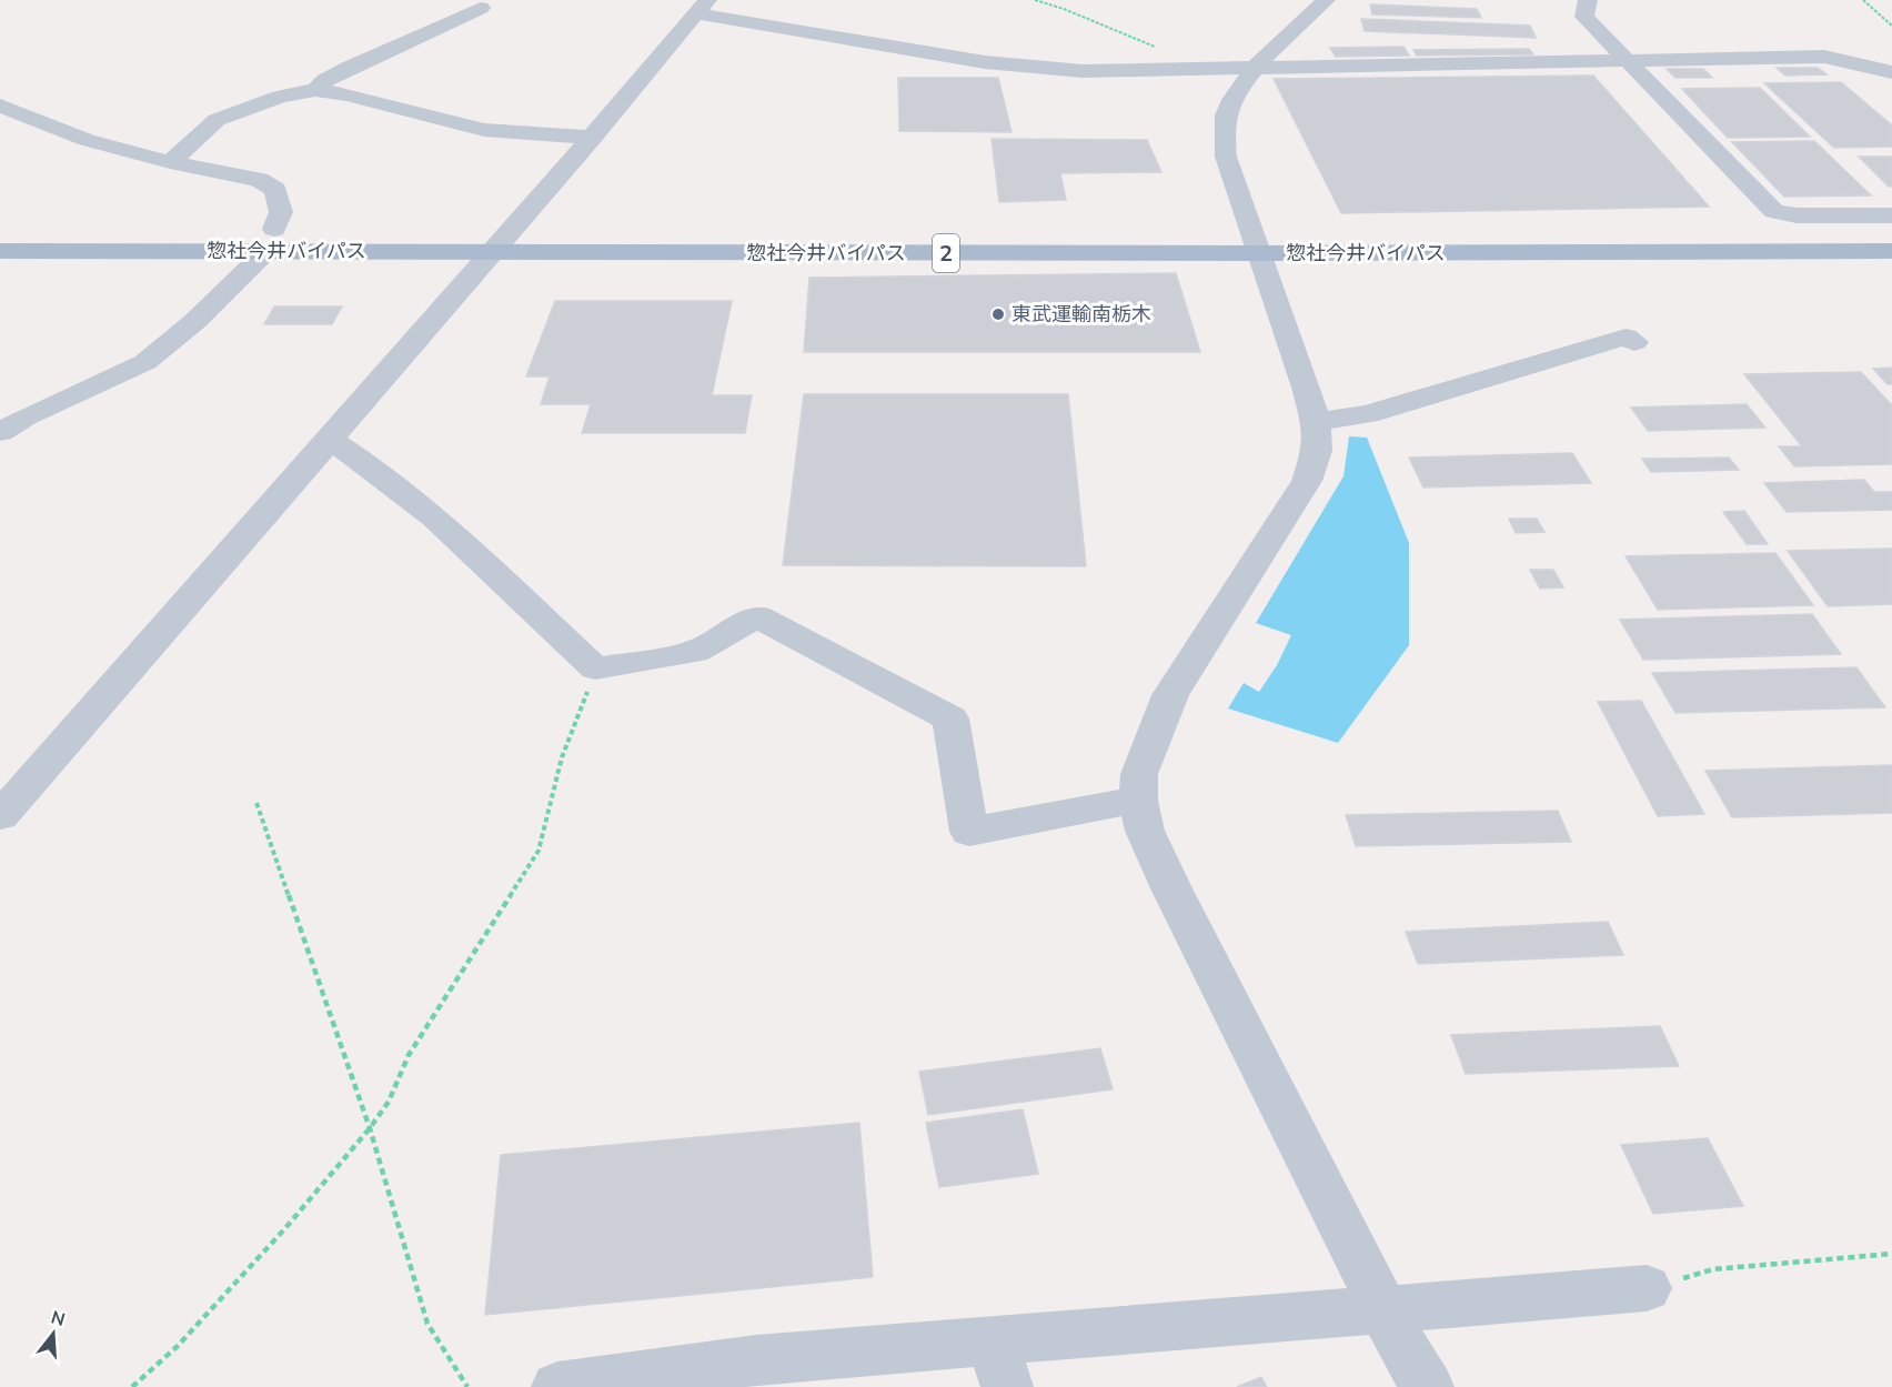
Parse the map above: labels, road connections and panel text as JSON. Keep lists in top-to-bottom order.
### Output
{
  "streets": {
    "main road": ["惣社今井バイパス", "2"]
  },
  "places": ["東武運輸南栃木"],
  "north": "top"
}
